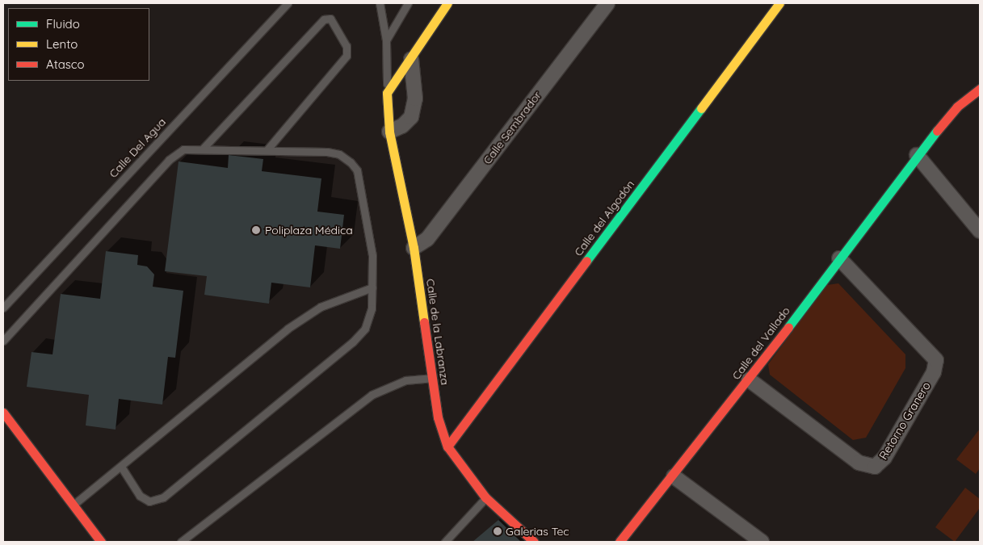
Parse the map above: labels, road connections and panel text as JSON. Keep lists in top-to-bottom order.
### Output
{
  "streets": {
    "street": [
      "Calle Sembrador",
      "Calle del Algodón",
      "Calle de la Labranza",
      "Calle del Vallado",
      "Retorno Granero"
    ],
    "lane": ["Calle Del Agua"]
  },
  "crossings": [
    ["Calle Sembrador", "Calle de la Labranza"],
    ["Calle del Algodón", "Calle de la Labranza"],
    ["Calle del Vallado", "Retorno Granero"]
  ],
  "places": ["Poliplaza Médica", "Galerias Tec"],
  "legend": ["Fluido", "Lento", "Atasco"]
}
